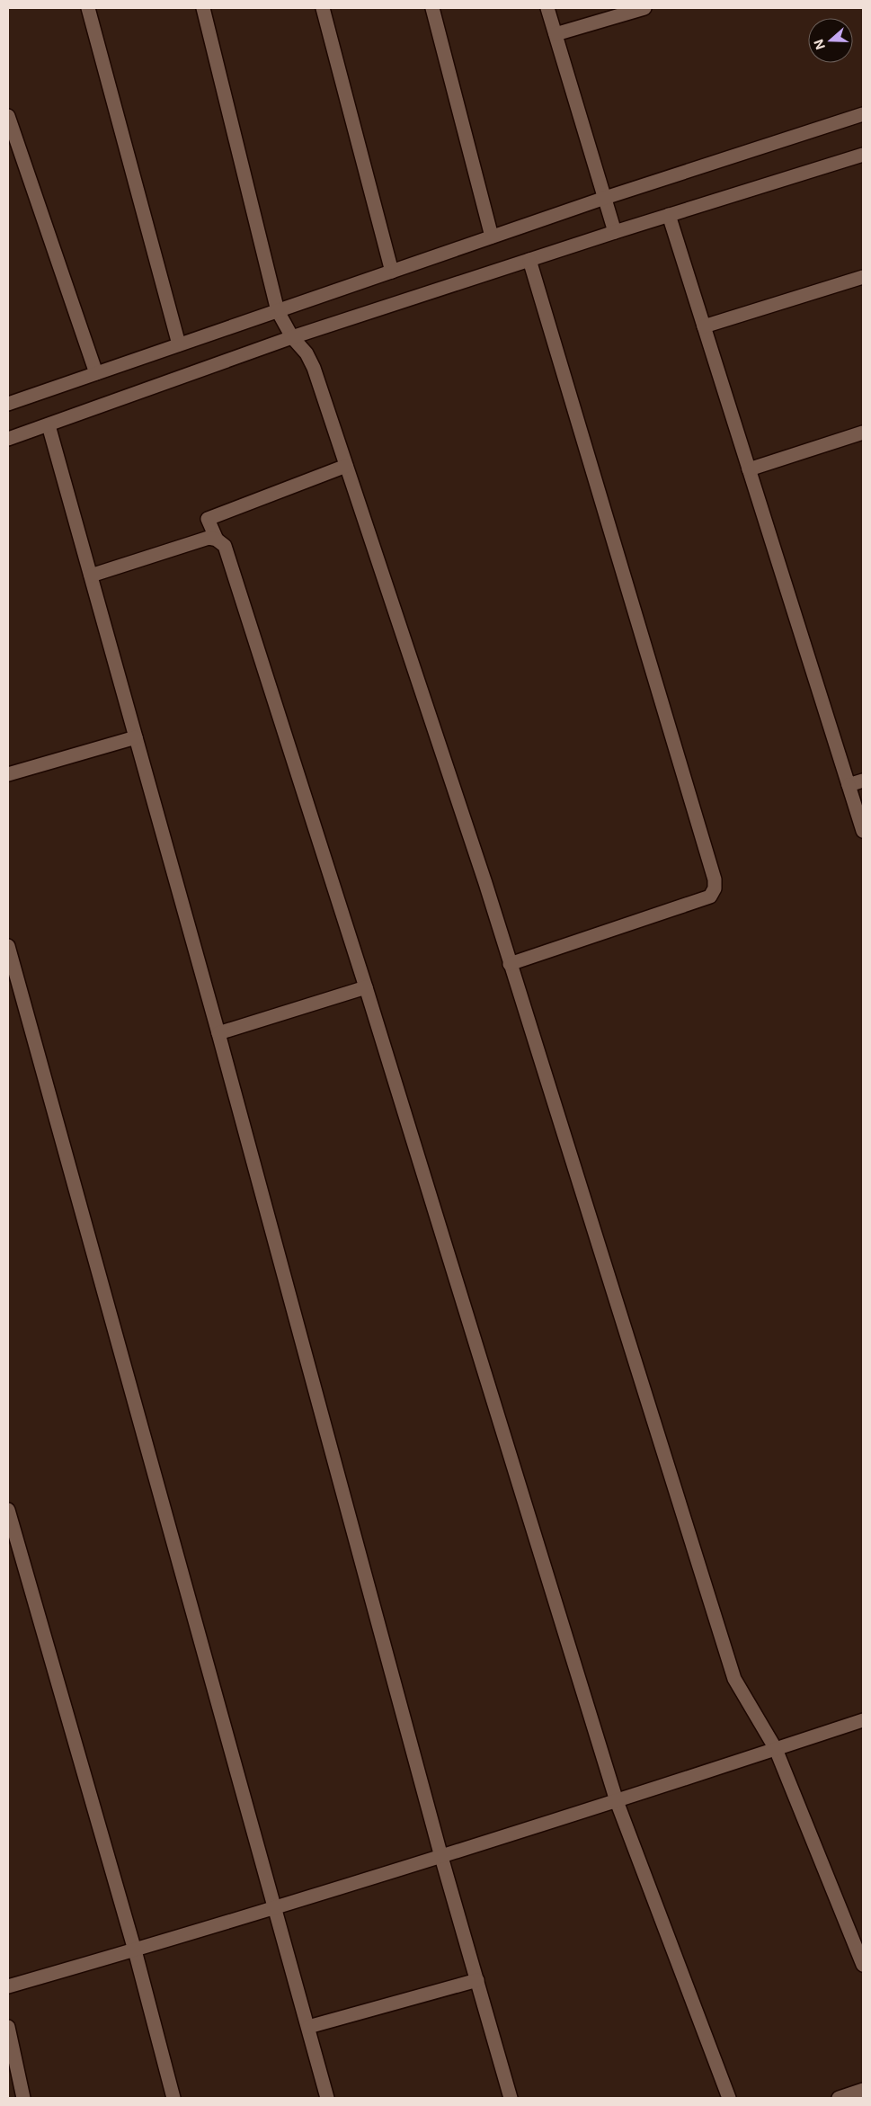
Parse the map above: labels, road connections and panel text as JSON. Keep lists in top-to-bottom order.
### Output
{
  "north": "left"
}
